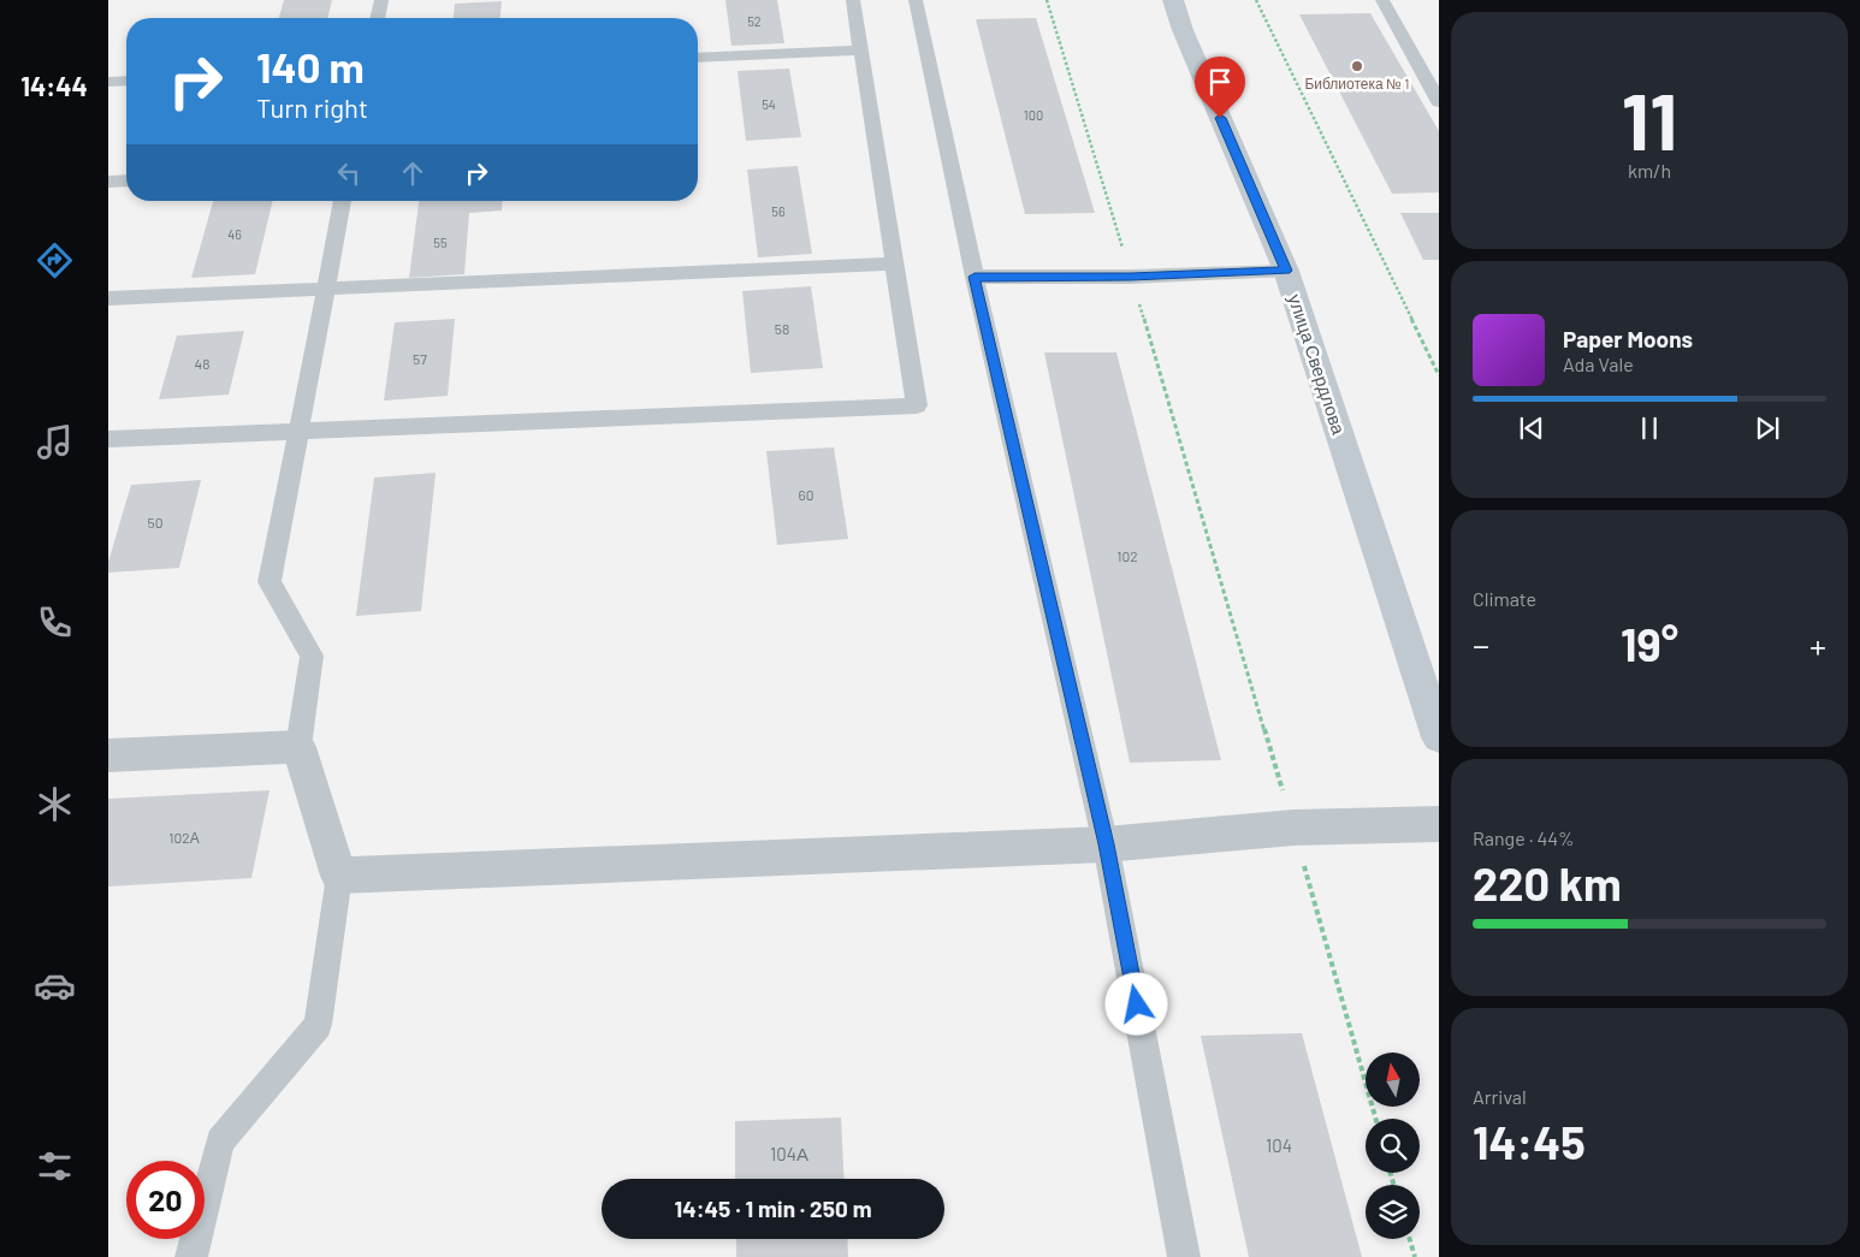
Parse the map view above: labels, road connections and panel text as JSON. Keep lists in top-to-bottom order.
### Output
{
  "streets": {
    "main road": ["улица Свердлова"]
  },
  "places": ["Библиотека № 1"],
  "house_numbers": [
    "52",
    "54",
    "100",
    "56",
    "46",
    "55",
    "58",
    "57",
    "48",
    "60",
    "50",
    "102",
    "102А",
    "104",
    "104А"
  ],
  "north": "top",
  "page": {
    "tabs": "14:44",
    "tile": [
      ["11", "km/h"],
      "Climate",
      ["Range · 44%", "220 km"],
      ["Arrival", "14:45"]
    ],
    "turn": ["140 m", "Turn right"],
    "song": ["Paper Moons", "Ada Vale"],
    "heat": ["−", "19°", "+"],
    "limit": "20",
    "trip": "14:45 · 1 min · 250 m"
  }
}
